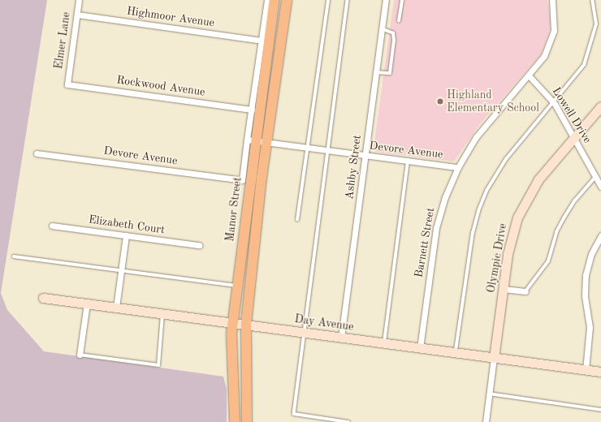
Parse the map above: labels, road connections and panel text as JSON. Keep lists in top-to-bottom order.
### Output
{
  "streets": {
    "main road": ["Manor Street"],
    "street": [
      "Highmoor Avenue",
      "Elmer Lane",
      "Rockwood Avenue",
      "Lowell Drive",
      "Devore Avenue",
      "Ashby Street",
      "Elizabeth Court",
      "Barnett Street",
      "Olympic Drive",
      "Day Avenue"
    ]
  },
  "crossings": [
    ["Highmoor Avenue", "Elmer Lane"],
    ["Elmer Lane", "Rockwood Avenue"],
    ["Lowell Drive", "Barnett Street"],
    ["Lowell Drive", "Olympic Drive"],
    ["Devore Avenue", "Ashby Street"],
    ["Devore Avenue", "Manor Street"],
    ["Devore Avenue", "Barnett Street"],
    ["Ashby Street", "Day Avenue"],
    ["Manor Street", "Day Avenue"],
    ["Barnett Street", "Day Avenue"],
    ["Olympic Drive", "Day Avenue"]
  ],
  "places": ["Highland Elementary School"]
}
